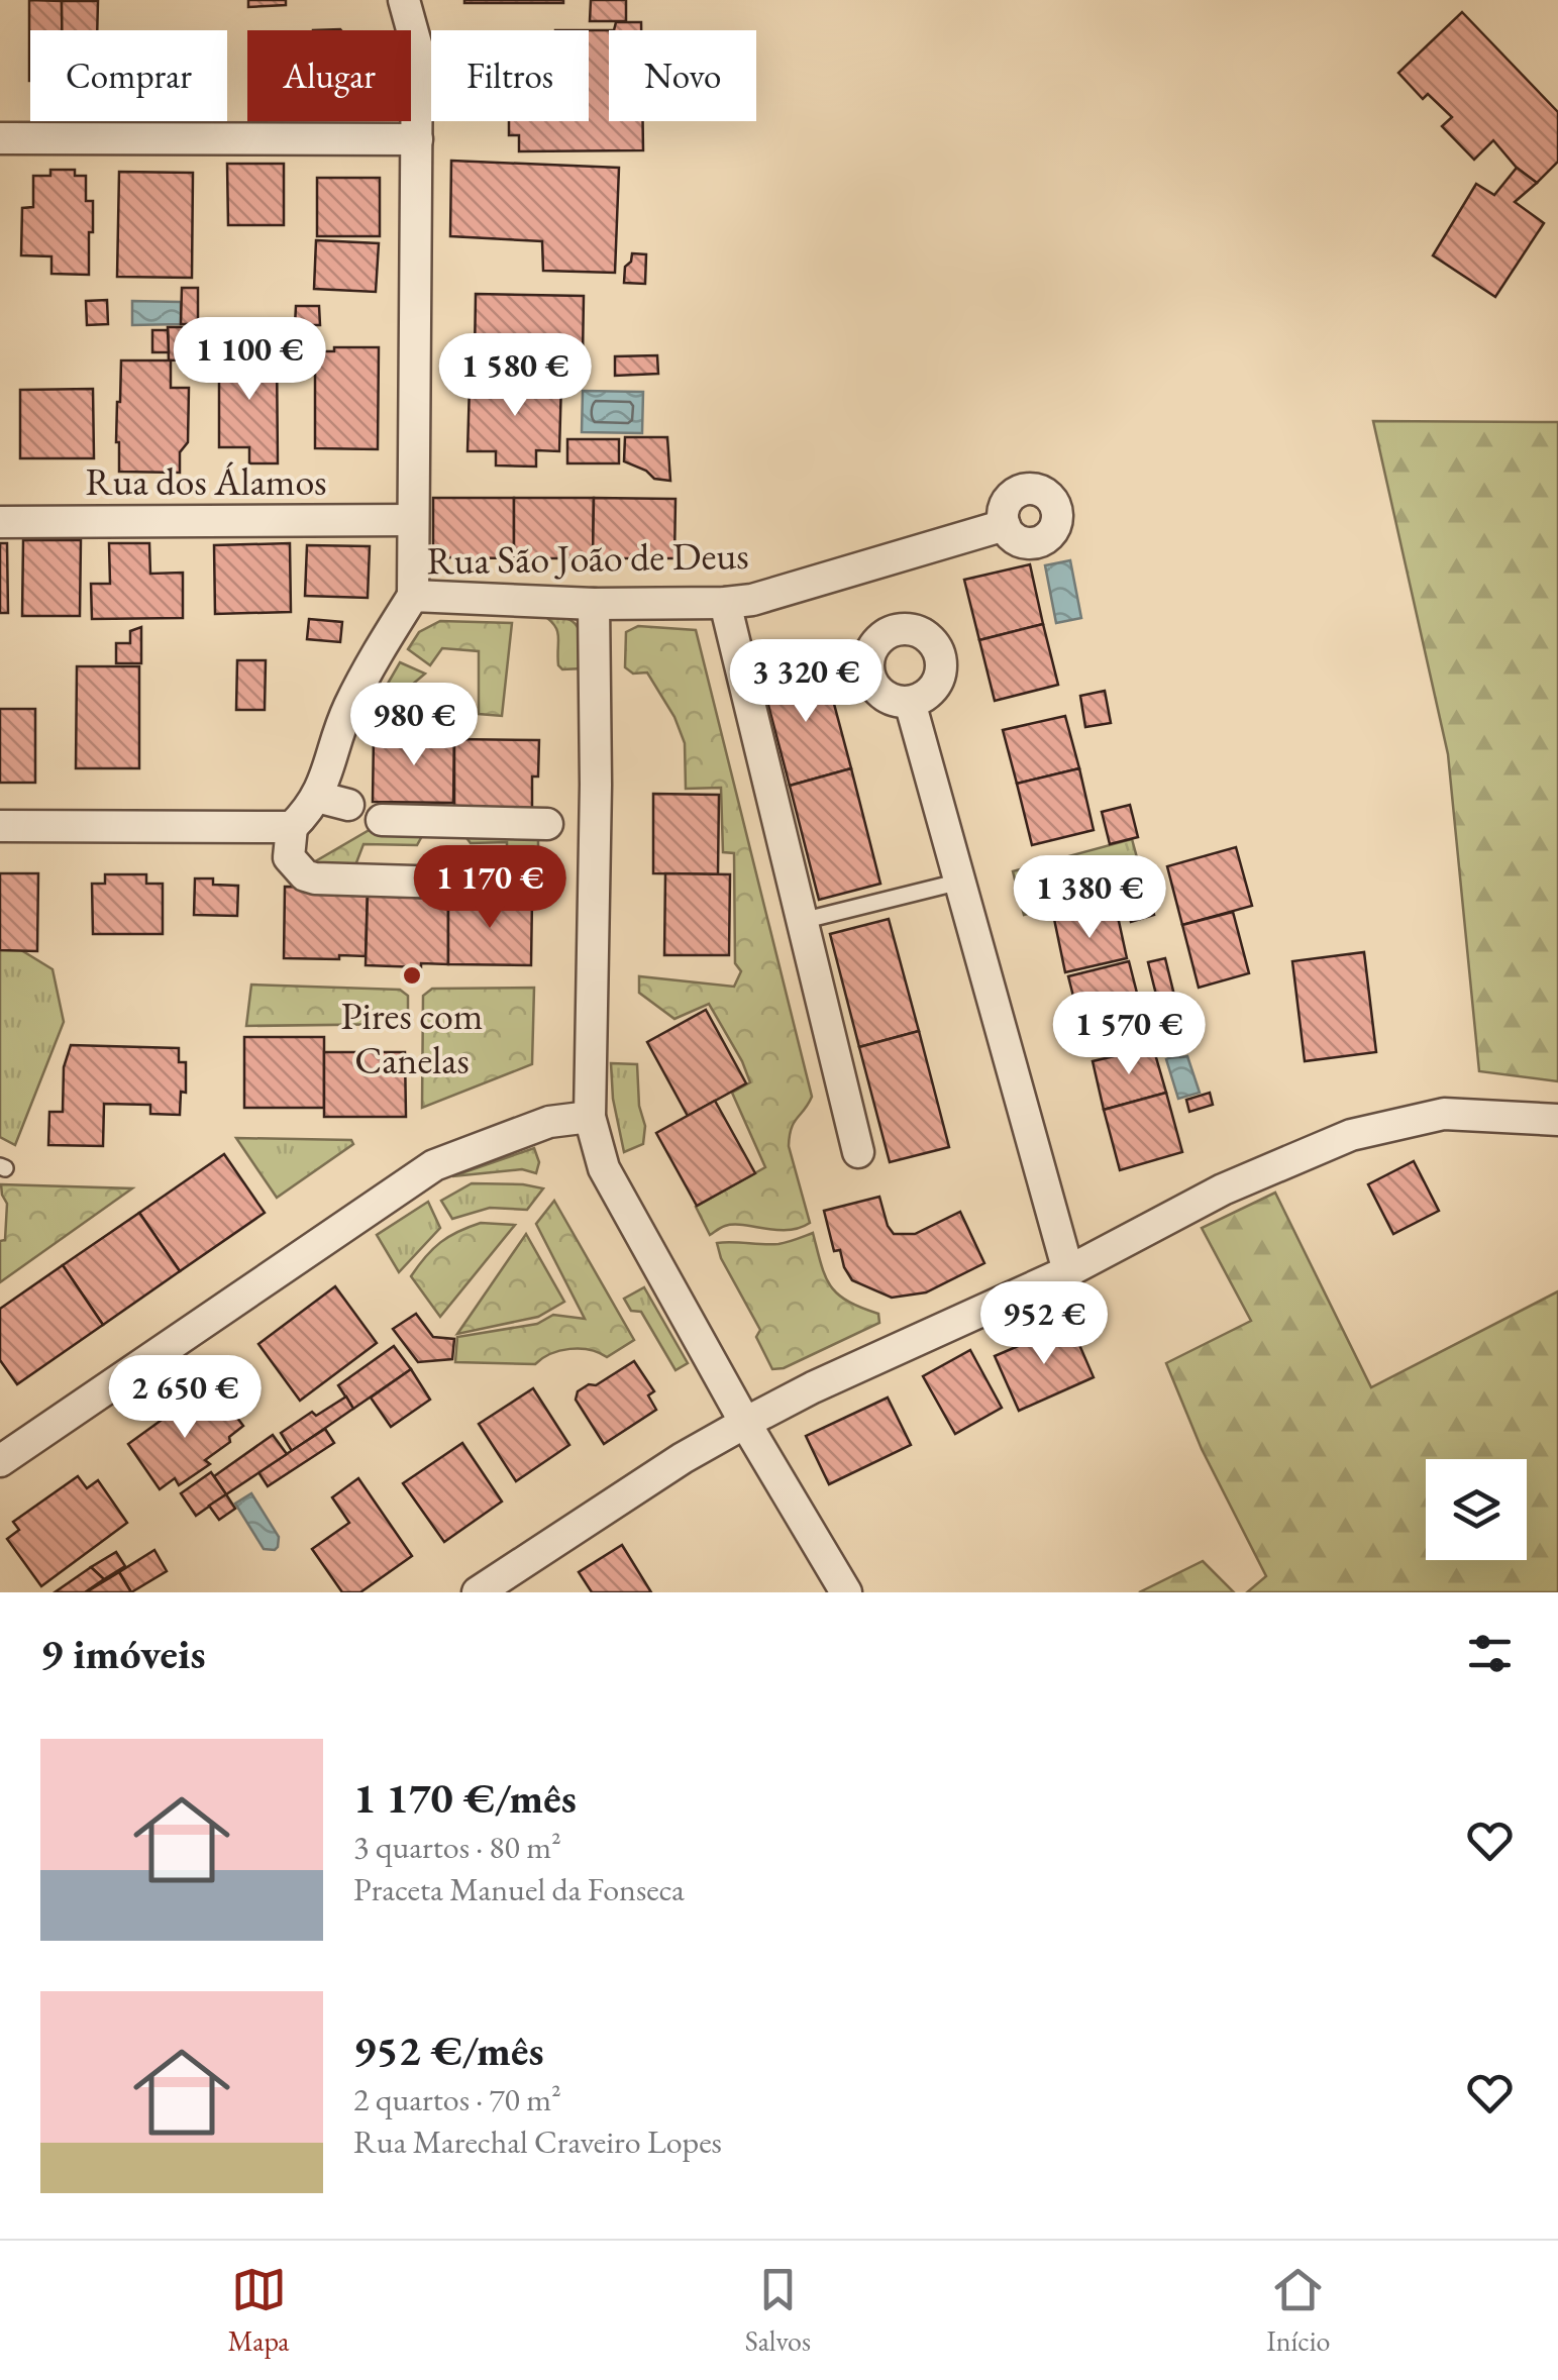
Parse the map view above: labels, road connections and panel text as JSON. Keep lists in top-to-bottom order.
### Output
{
  "streets": {
    "street": ["Rua dos Álamos", "Rua São João de Deus"]
  },
  "places": ["Pires com Canelas"],
  "page": {
    "chip": [
      "Comprar",
      "Alugar",
      "Filtros",
      "Novo"
    ],
    "price": [
      "1 100 €",
      "1 580 €",
      "3 320 €",
      "980 €",
      "1 170 €",
      "1 380 €",
      "1 570 €",
      "952 €",
      "2 650 €"
    ],
    "heading": "9 imóveis",
    "list": [
      {
        "name": "1 170 €/mês",
        "note": "3 quartos · 80 m² · Praceta Manuel da Fonseca"
      },
      {
        "name": "952 €/mês",
        "note": "2 quartos · 70 m² · Rua Marechal Craveiro Lopes"
      }
    ],
    "tabs": ["Mapa", "Salvos", "Início"]
  }
}
